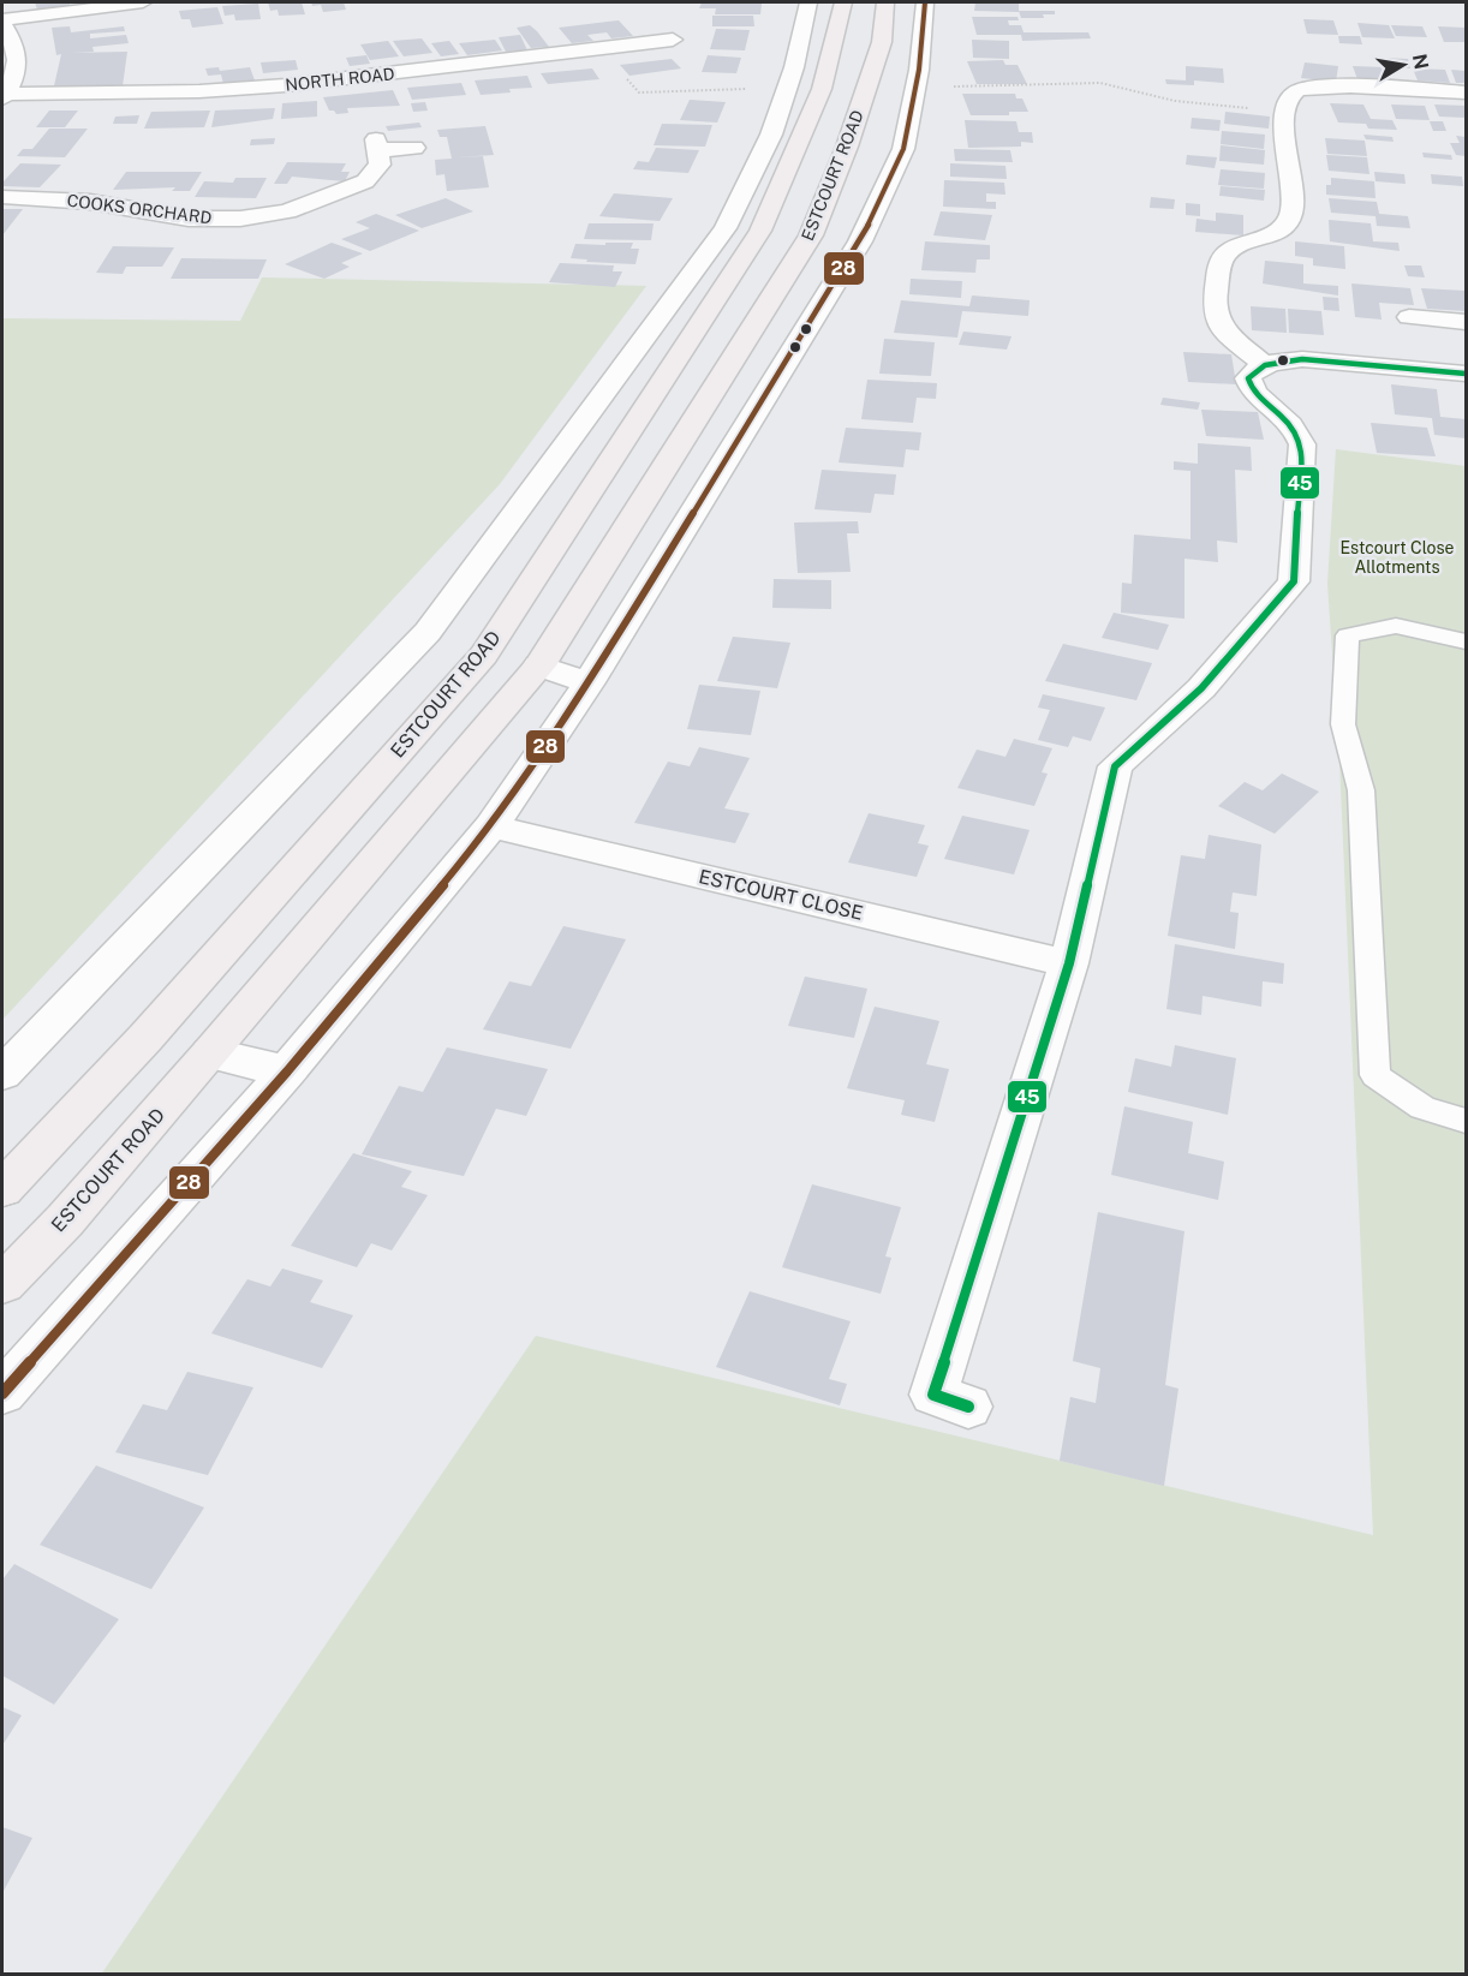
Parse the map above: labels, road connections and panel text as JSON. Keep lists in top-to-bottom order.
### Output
{
  "streets": {
    "main road": ["ESTCOURT ROAD"],
    "street": ["NORTH ROAD", "COOKS ORCHARD", "ESTCOURT CLOSE"]
  },
  "parks": ["Estcourt Close Allotments"],
  "lines": ["transit line 28", "transit line 45"],
  "north": "right"
}
